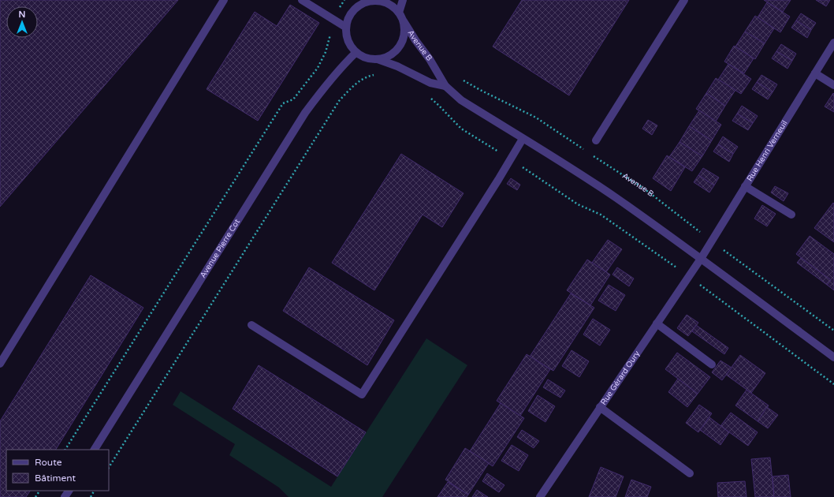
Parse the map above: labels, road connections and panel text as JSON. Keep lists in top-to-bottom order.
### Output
{
  "streets": {
    "street": [
      "Avenue B",
      "Rue Henri Verneuil",
      "Avenue Pierre Cot",
      "Rue Gérard Oury"
    ]
  },
  "crossings": [
    ["Avenue B", "Rue Henri Verneuil"],
    ["Avenue B", "Avenue Pierre Cot"],
    ["Avenue B", "Rue Gérard Oury"],
    ["Rue Henri Verneuil", "Rue Gérard Oury"]
  ],
  "legend": ["Route", "Bâtiment"],
  "north": "top"
}
